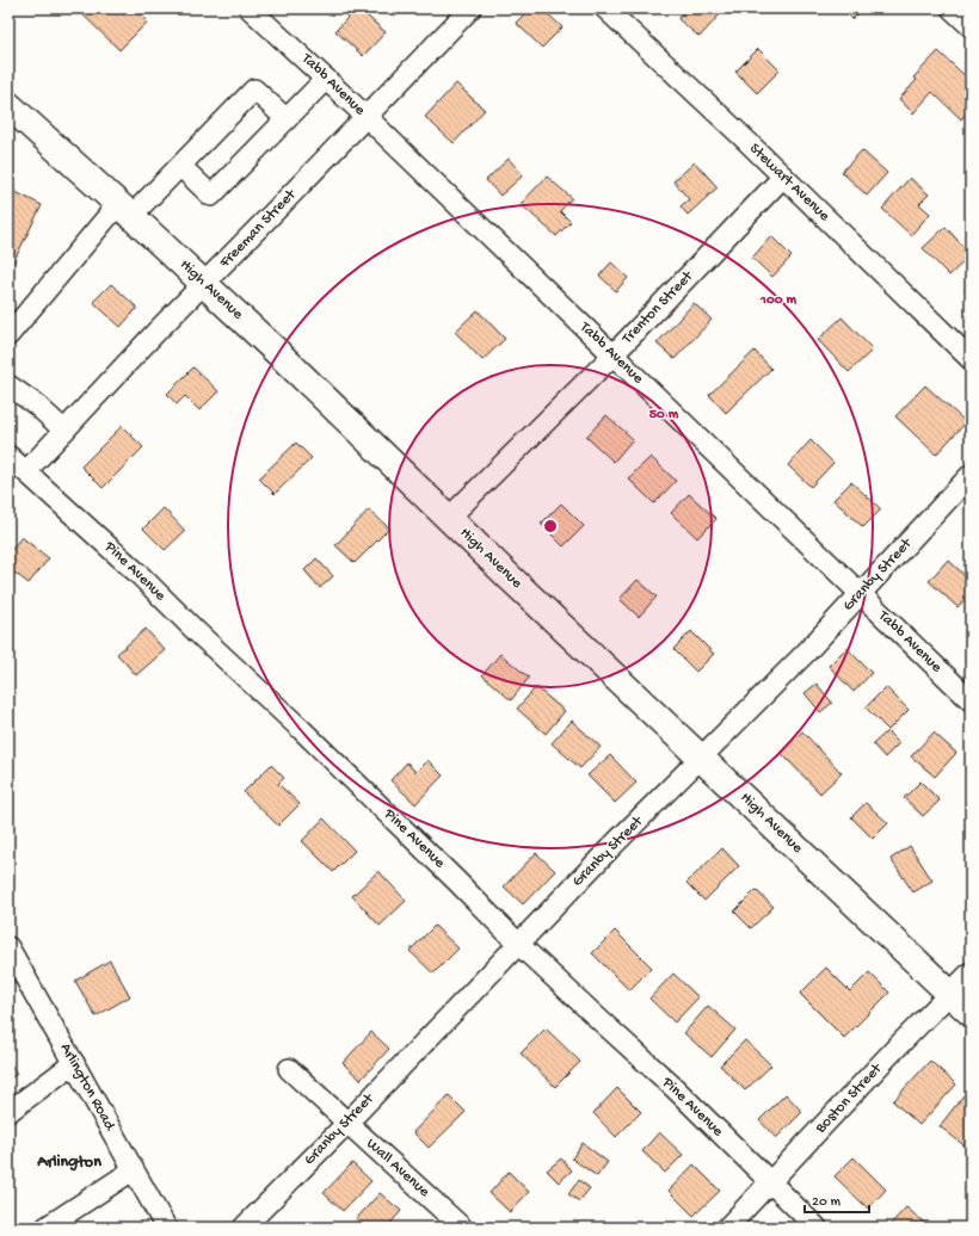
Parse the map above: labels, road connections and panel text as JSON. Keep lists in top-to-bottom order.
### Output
{
  "streets": {
    "main road": ["High Avenue"],
    "street": [
      "Tabb Avenue",
      "Stewart Avenue",
      "Freeman Street",
      "Trenton Street",
      "Pine Avenue",
      "Granby Street",
      "Arlington Road",
      "Boston Street",
      "Wall Avenue"
    ]
  },
  "crossings": [
    ["Tabb Avenue", "Freeman Street"],
    ["Tabb Avenue", "Trenton Street"],
    ["Tabb Avenue", "Granby Street"],
    ["Stewart Avenue", "Trenton Street"],
    ["Freeman Street", "High Avenue"],
    ["Freeman Street", "Pine Avenue"],
    ["High Avenue", "Trenton Street"],
    ["High Avenue", "Granby Street"],
    ["High Avenue", "Boston Street"],
    ["Pine Avenue", "Granby Street"],
    ["Pine Avenue", "Boston Street"],
    ["Granby Street", "Wall Avenue"]
  ],
  "districts": ["Arlington"],
  "scale_bar": "20 m",
  "rings": ["100 m", "50 m"]
}
